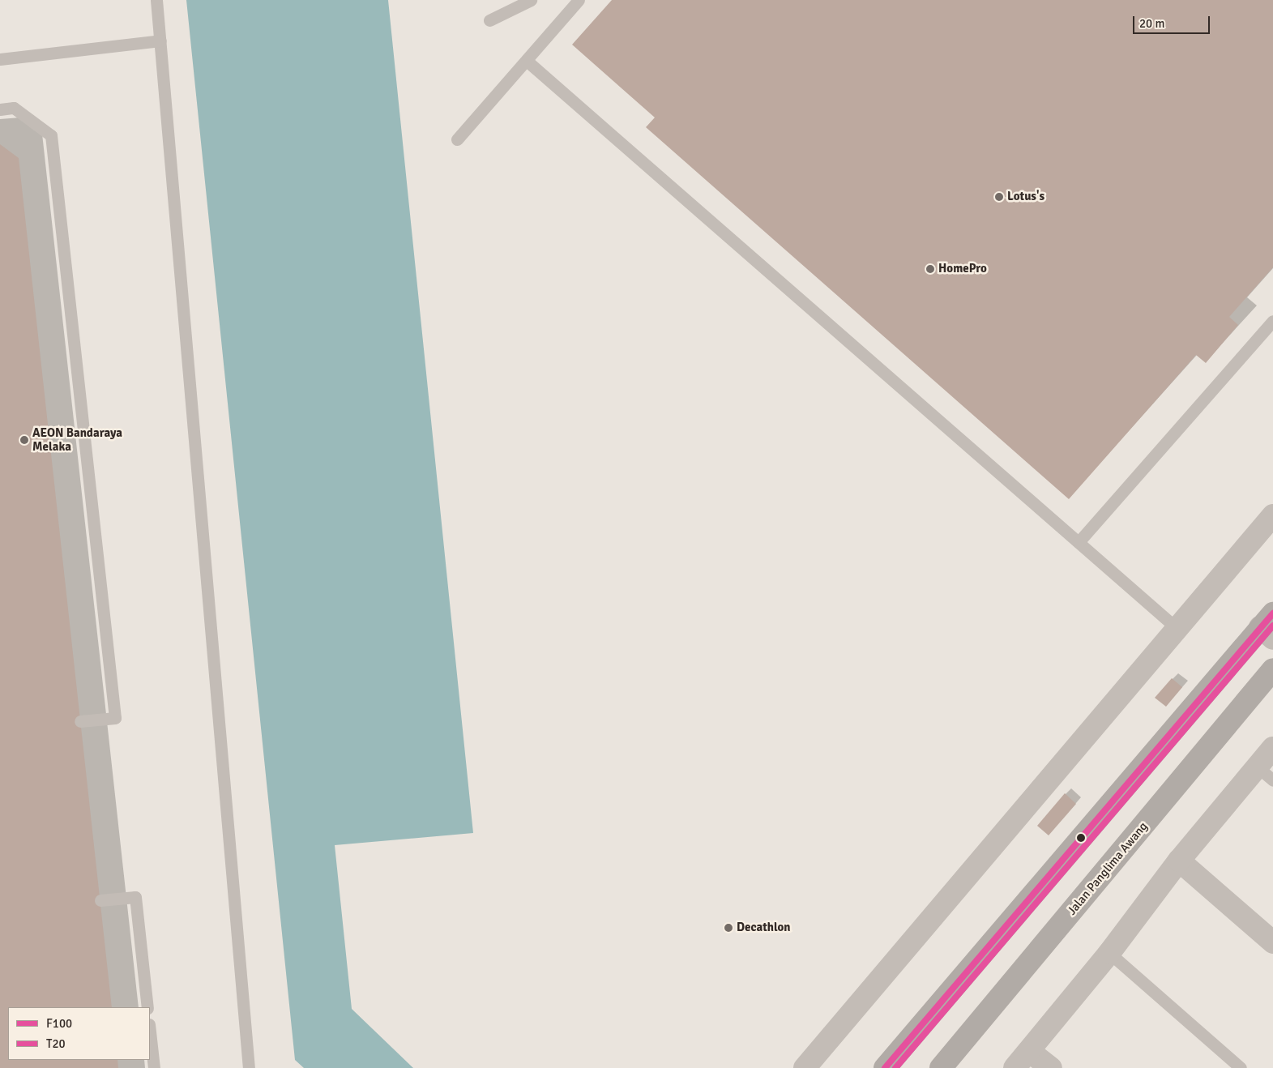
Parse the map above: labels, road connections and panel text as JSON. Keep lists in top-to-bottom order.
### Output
{
  "streets": {
    "main road": ["Jalan Panglima Awang"]
  },
  "places": [
    "Lotus's",
    "HomePro",
    "AEON Bandaraya Melaka",
    "Decathlon"
  ],
  "lines": ["transit line F100", "transit line T20"],
  "legend": ["F100", "T20"],
  "scale_bar": "20 m"
}
